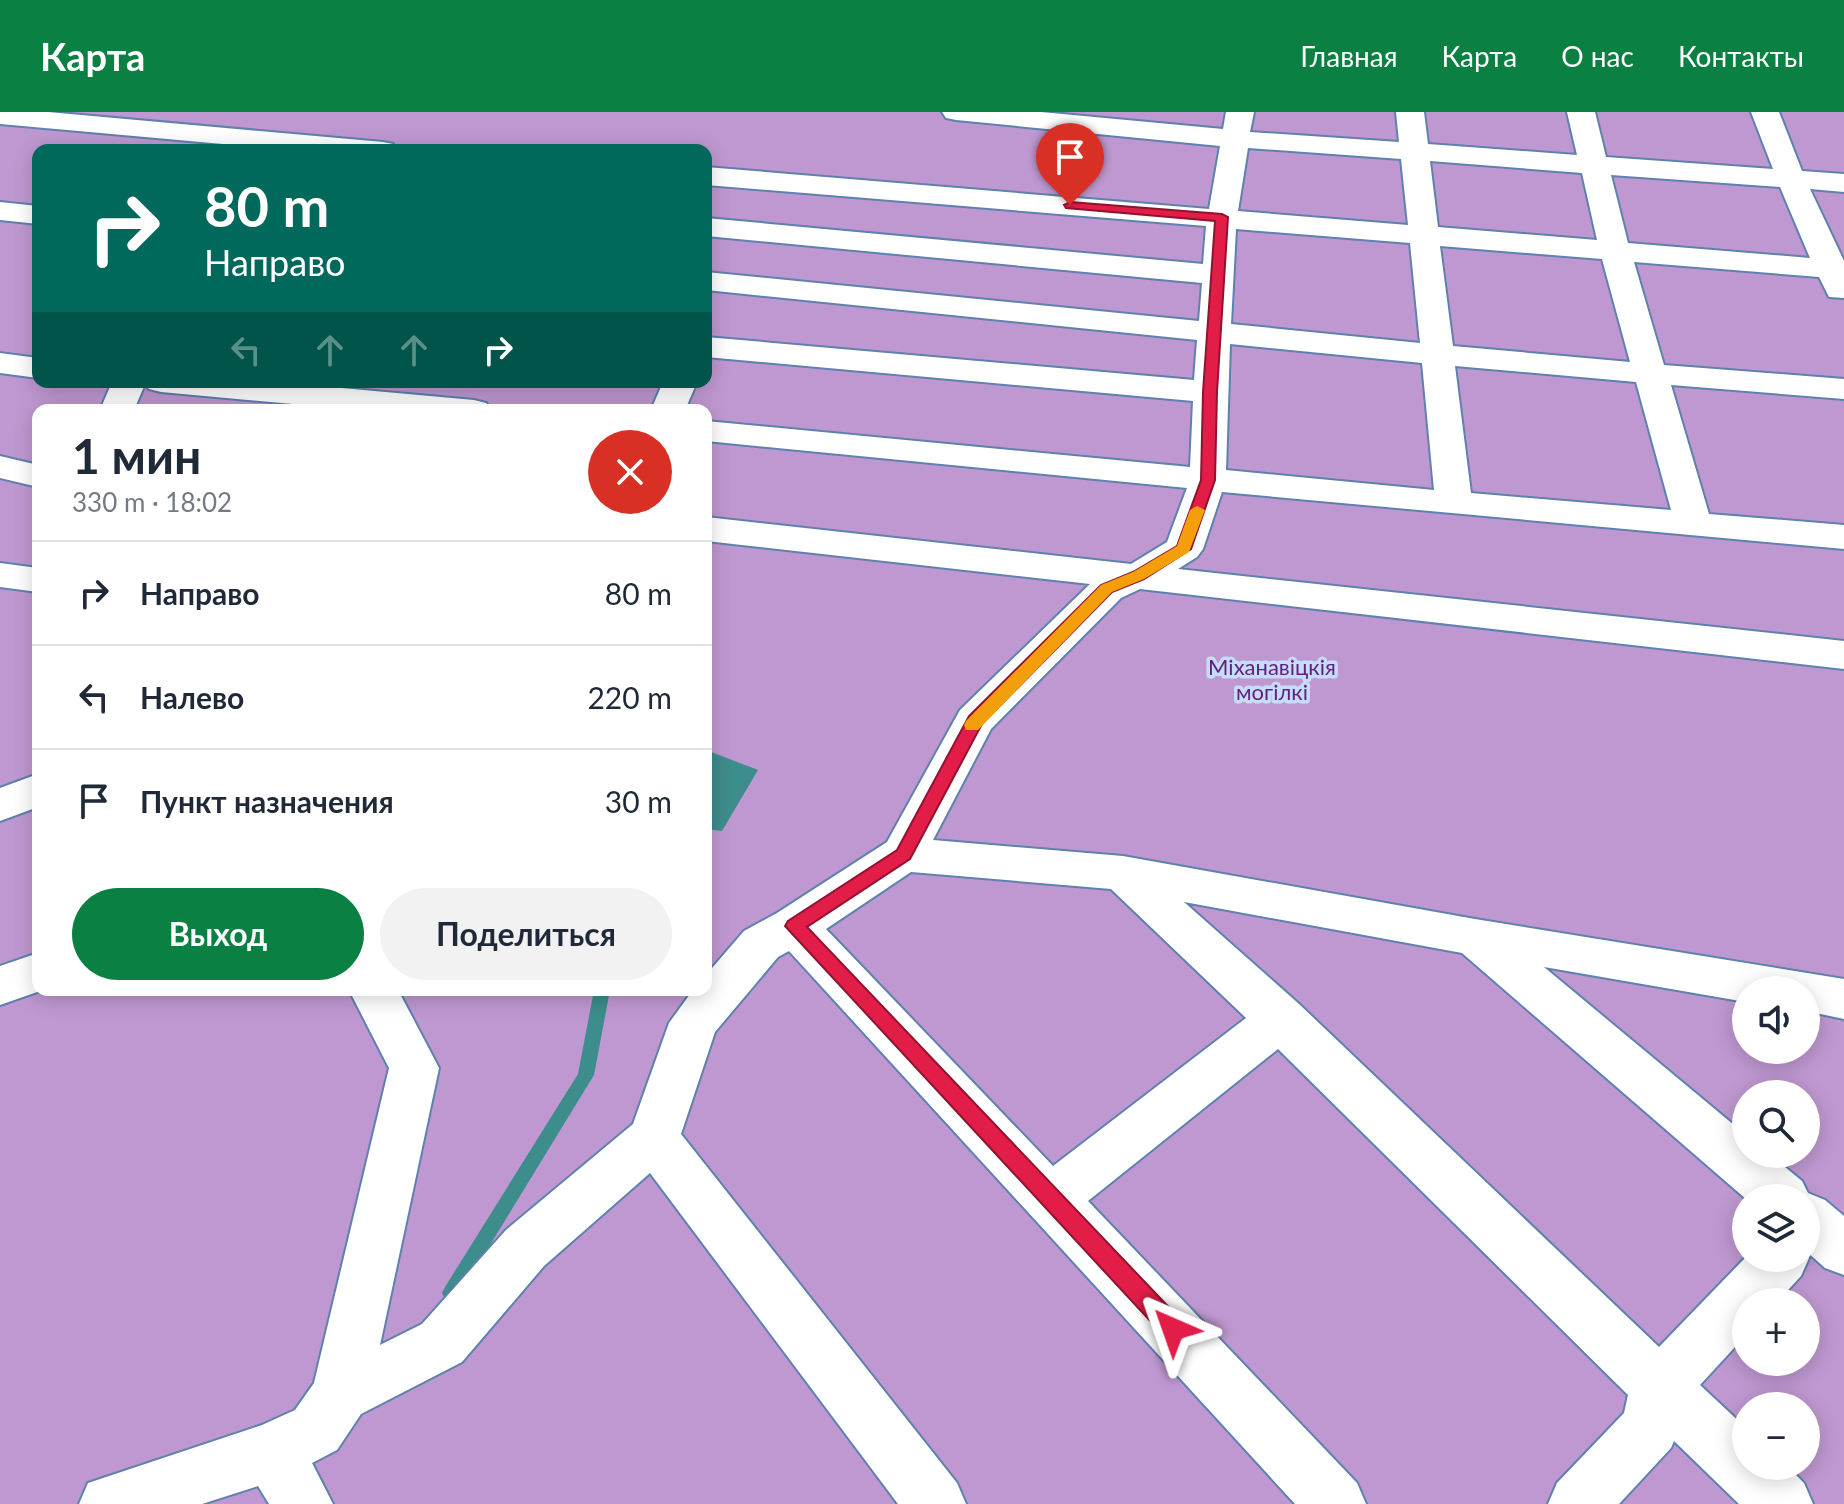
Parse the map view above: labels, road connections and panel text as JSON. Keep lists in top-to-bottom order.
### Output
{
  "parks": ["Міханавіцкія могілкі"],
  "page": {
    "header": "Карта",
    "nav": [
      "Главная",
      "Карта",
      "О нас",
      "Контакты"
    ],
    "turn": ["80 m", "Направо"],
    "heading": ["1 мин", "330 m · 18:02"],
    "list": [
      {
        "name": "Направо",
        "value": "80 m"
      },
      {
        "name": "Налево",
        "value": "220 m"
      },
      {
        "name": "Пункт назначения",
        "value": "30 m"
      }
    ],
    "buttons": ["Выход", "Поделиться"],
    "map_buttons": ["+", "−"]
  }
}
